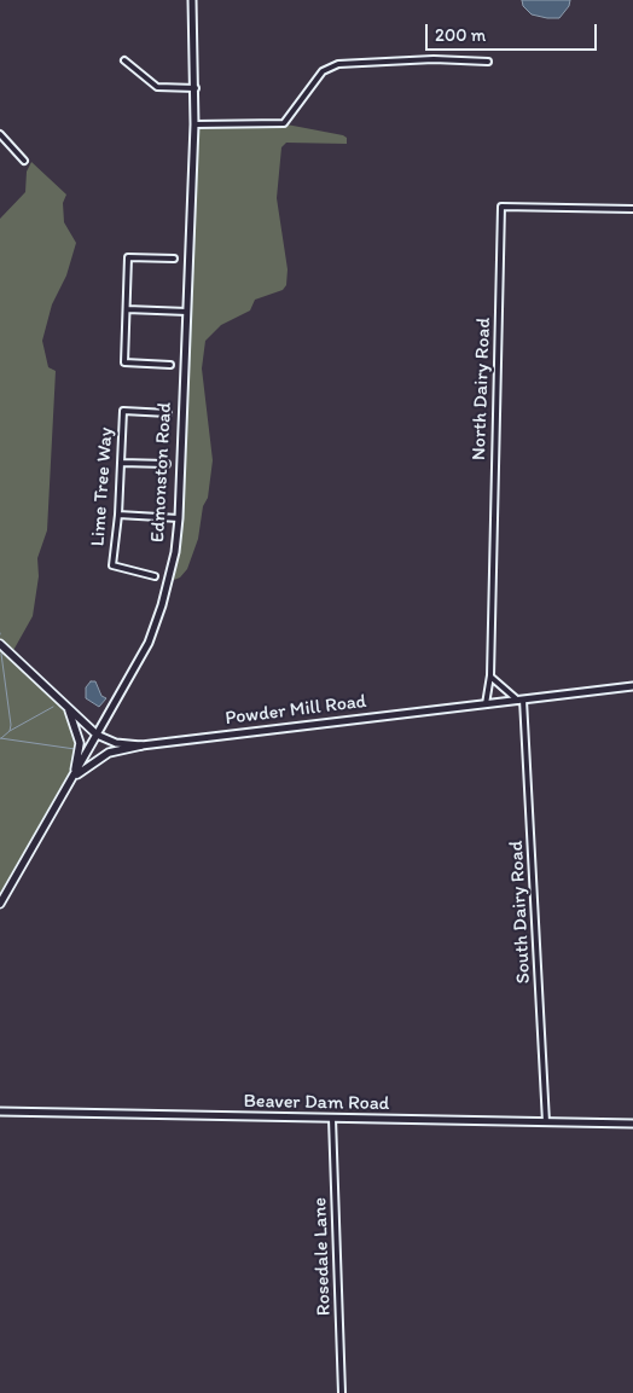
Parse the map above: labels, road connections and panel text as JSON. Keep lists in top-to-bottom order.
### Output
{
  "streets": {
    "main road": ["Edmonston Road", "Powder Mill Road", "Beaver Dam Road"],
    "street": [
      "North Dairy Road",
      "Lime Tree Way",
      "South Dairy Road",
      "Rosedale Lane"
    ]
  },
  "crossings": [
    ["North Dairy Road", "Powder Mill Road"],
    ["Edmonston Road", "Powder Mill Road"],
    ["Powder Mill Road", "South Dairy Road"],
    ["South Dairy Road", "Beaver Dam Road"],
    ["Beaver Dam Road", "Rosedale Lane"]
  ],
  "scale_bar": "200 m"
}
